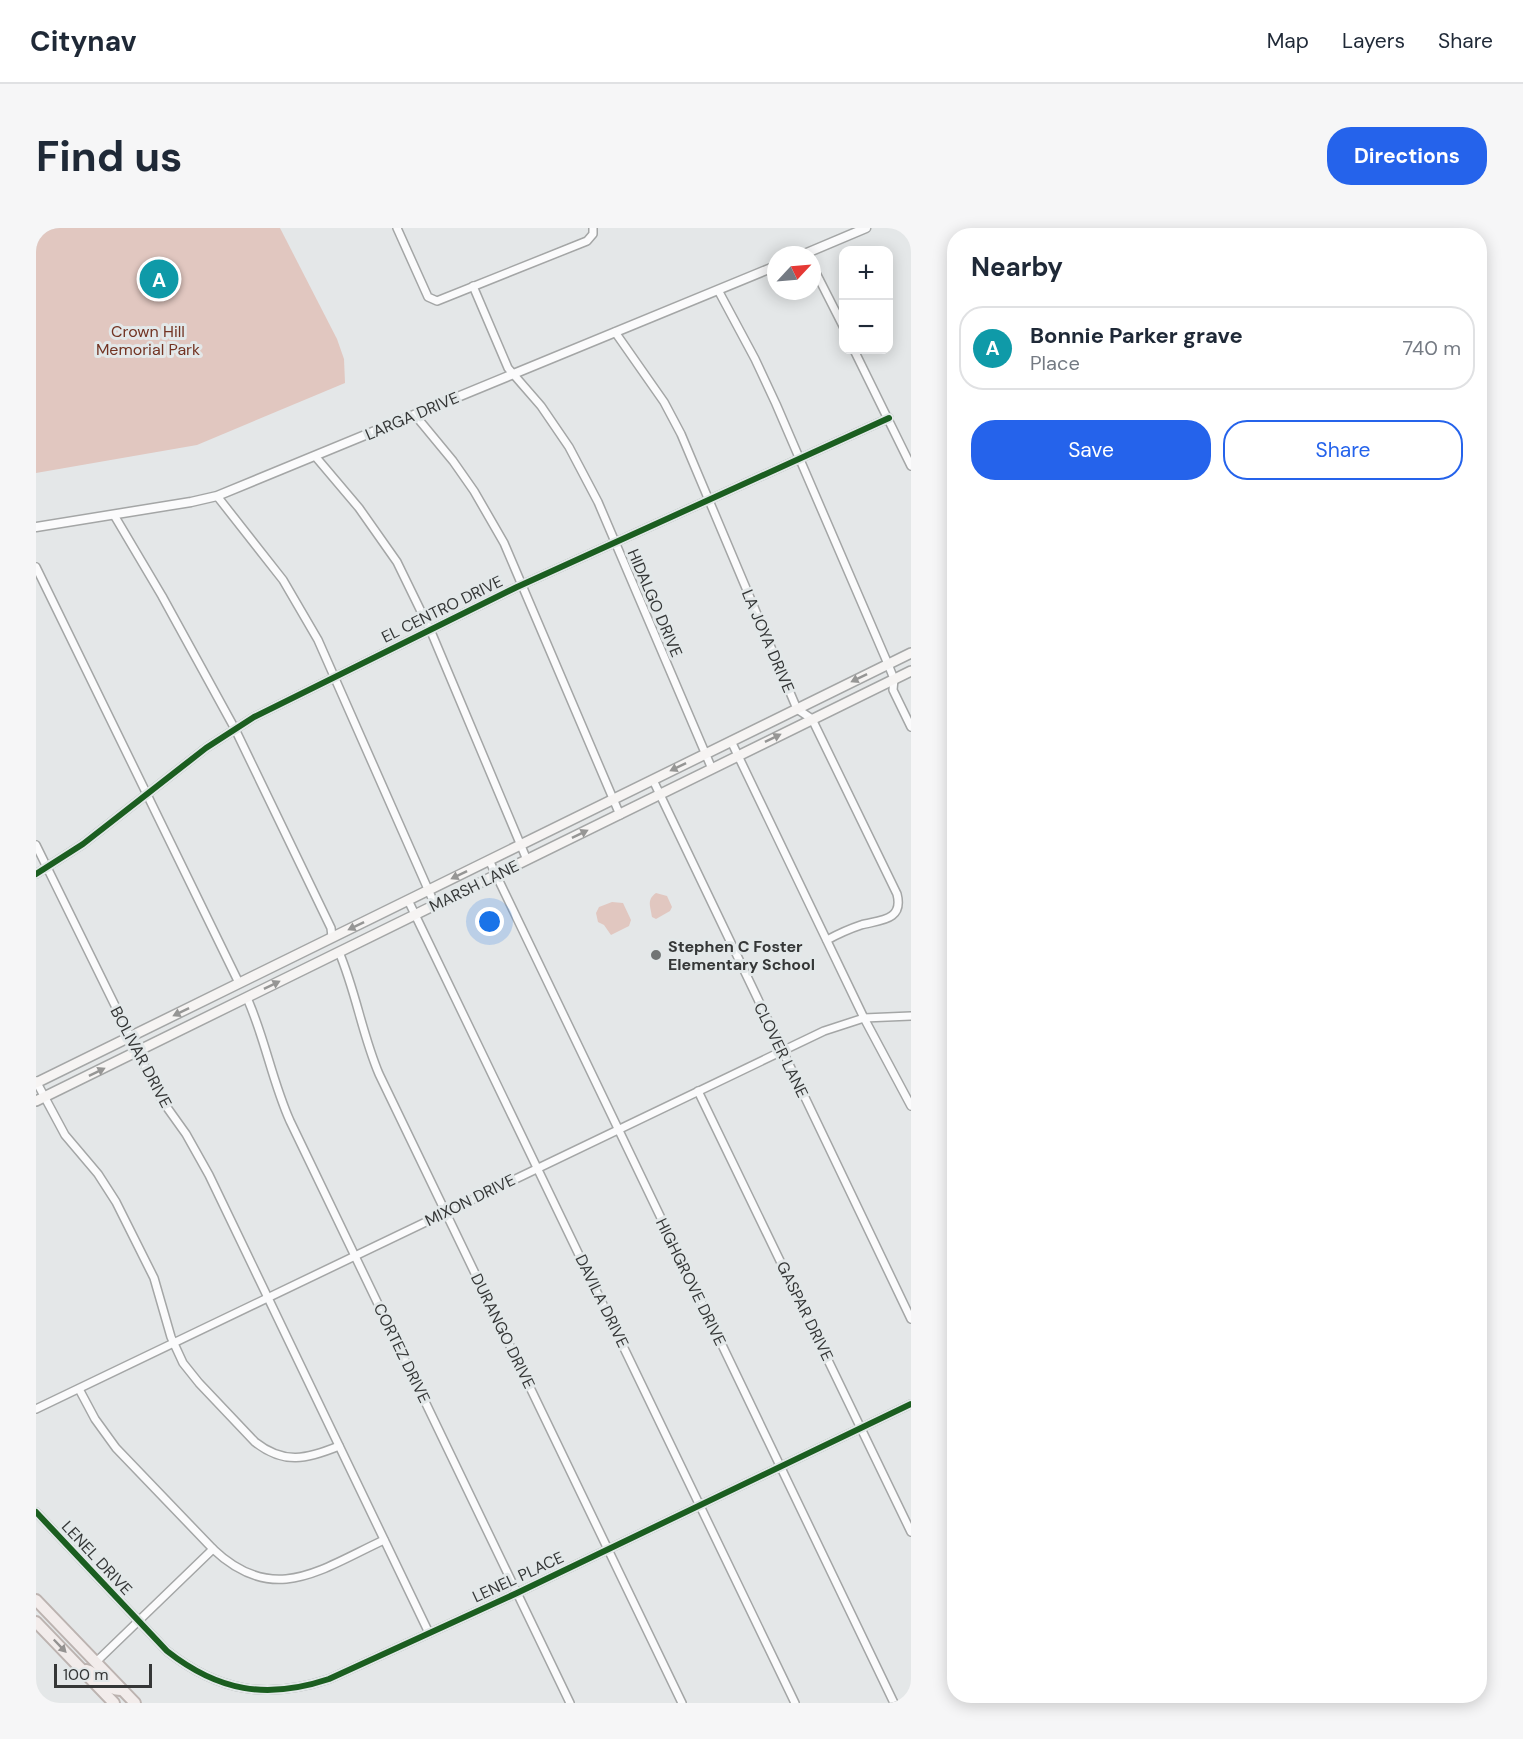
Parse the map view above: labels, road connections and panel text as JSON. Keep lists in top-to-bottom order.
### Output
{
  "streets": {
    "main road": ["MARSH LANE"],
    "street": [
      "LARGA DRIVE",
      "HIDALGO DRIVE",
      "EL CENTRO DRIVE",
      "LA JOYA DRIVE",
      "CLOVER LANE",
      "BOLIVAR DRIVE",
      "MIXON DRIVE",
      "HIGHGROVE DRIVE",
      "DAVILA DRIVE",
      "GASPAR DRIVE",
      "DURANGO DRIVE",
      "CORTEZ DRIVE",
      "LENEL DRIVE",
      "LENEL PLACE"
    ]
  },
  "crossings": [
    ["LARGA DRIVE", "HIDALGO DRIVE"],
    ["LARGA DRIVE", "LA JOYA DRIVE"],
    ["HIDALGO DRIVE", "EL CENTRO DRIVE"],
    ["HIDALGO DRIVE", "MARSH LANE"],
    ["EL CENTRO DRIVE", "LA JOYA DRIVE"],
    ["EL CENTRO DRIVE", "BOLIVAR DRIVE"],
    ["LA JOYA DRIVE", "MARSH LANE"],
    ["MARSH LANE", "CLOVER LANE"],
    ["MARSH LANE", "BOLIVAR DRIVE"],
    ["MARSH LANE", "HIGHGROVE DRIVE"],
    ["MARSH LANE", "DAVILA DRIVE"],
    ["MARSH LANE", "DURANGO DRIVE"],
    ["MARSH LANE", "CORTEZ DRIVE"],
    ["CLOVER LANE", "MIXON DRIVE"],
    ["BOLIVAR DRIVE", "MIXON DRIVE"],
    ["BOLIVAR DRIVE", "LENEL PLACE"],
    ["MIXON DRIVE", "HIGHGROVE DRIVE"],
    ["MIXON DRIVE", "DAVILA DRIVE"],
    ["MIXON DRIVE", "GASPAR DRIVE"],
    ["MIXON DRIVE", "DURANGO DRIVE"],
    ["MIXON DRIVE", "CORTEZ DRIVE"],
    ["HIGHGROVE DRIVE", "LENEL PLACE"],
    ["DAVILA DRIVE", "LENEL PLACE"],
    ["GASPAR DRIVE", "LENEL PLACE"],
    ["DURANGO DRIVE", "LENEL PLACE"],
    ["CORTEZ DRIVE", "LENEL PLACE"],
    ["LENEL DRIVE", "LENEL PLACE"]
  ],
  "parks": ["Crown Hill Memorial Park"],
  "places": ["Stephen C Foster Elementary School"],
  "scale_bar": "100 m",
  "north": "top right",
  "page": {
    "header": "Citynav",
    "nav": ["Map", "Layers", "Share"],
    "buttons": [
      "Directions",
      ["Save", "Share"]
    ],
    "title": "Find us",
    "heading": "Nearby",
    "map_buttons": ["+", "−"],
    "pins": "A",
    "list": [
      {
        "mark": "A",
        "name": "Bonnie Parker grave",
        "note": "Place",
        "value": "740 m"
      }
    ],
    "scale": "100 m"
  }
}
